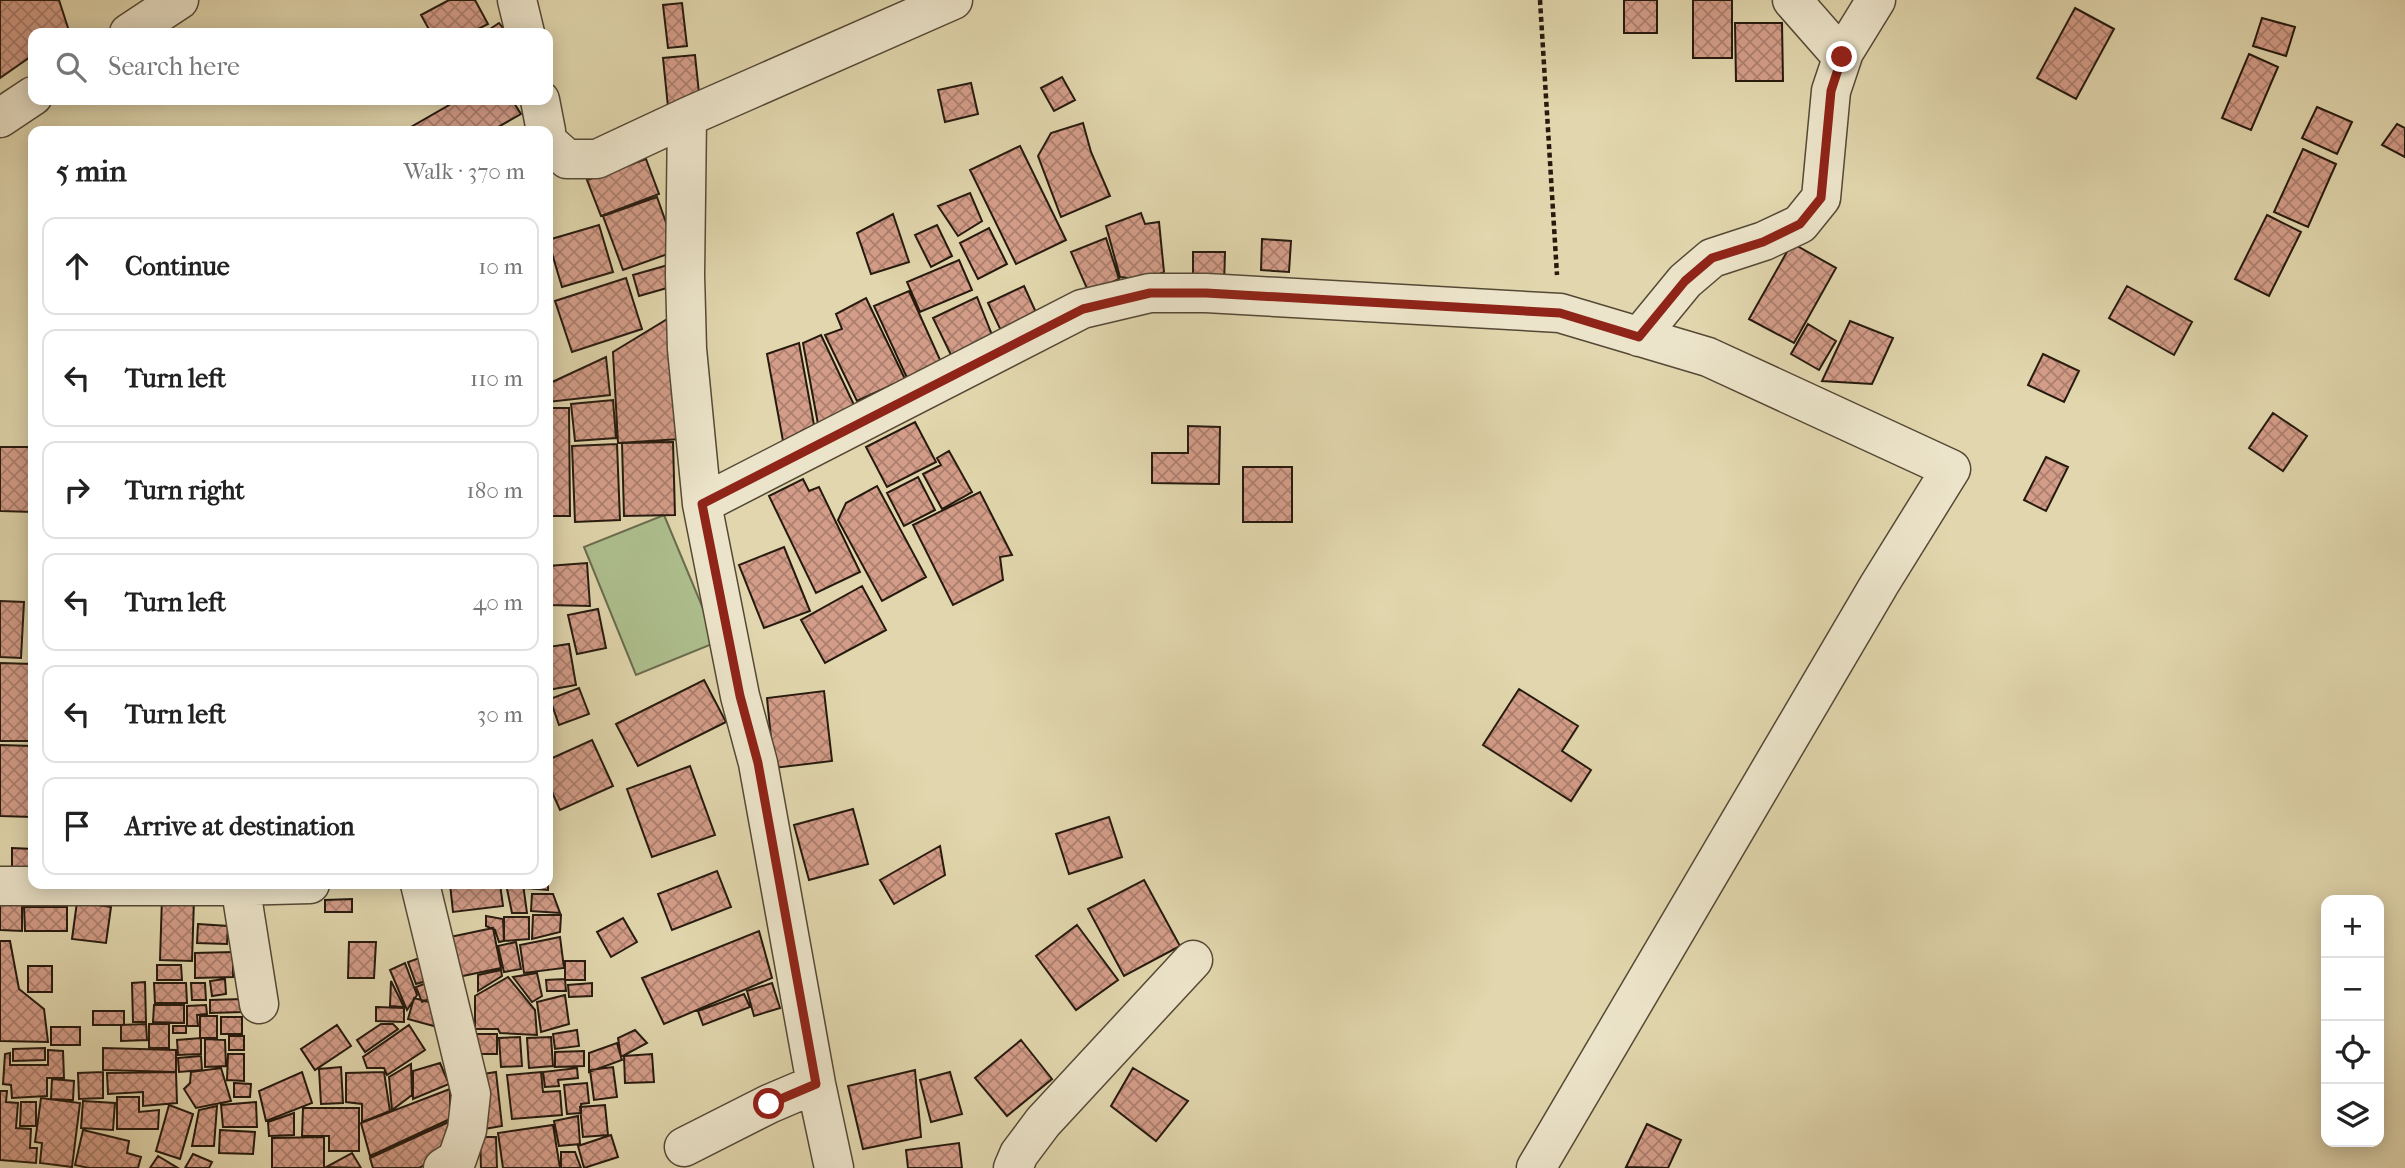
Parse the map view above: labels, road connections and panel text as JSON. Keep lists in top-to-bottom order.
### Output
{
  "page": {
    "search": "Search here",
    "heading": ["5 min", "Walk · 370 m"],
    "list": [
      ["Continue", "10 m"],
      ["Turn left", "110 m"],
      ["Turn right", "180 m"],
      ["Turn left", "40 m"],
      ["Turn left", "30 m"],
      "Arrive at destination"
    ],
    "map_buttons": ["+", "−"]
  }
}
